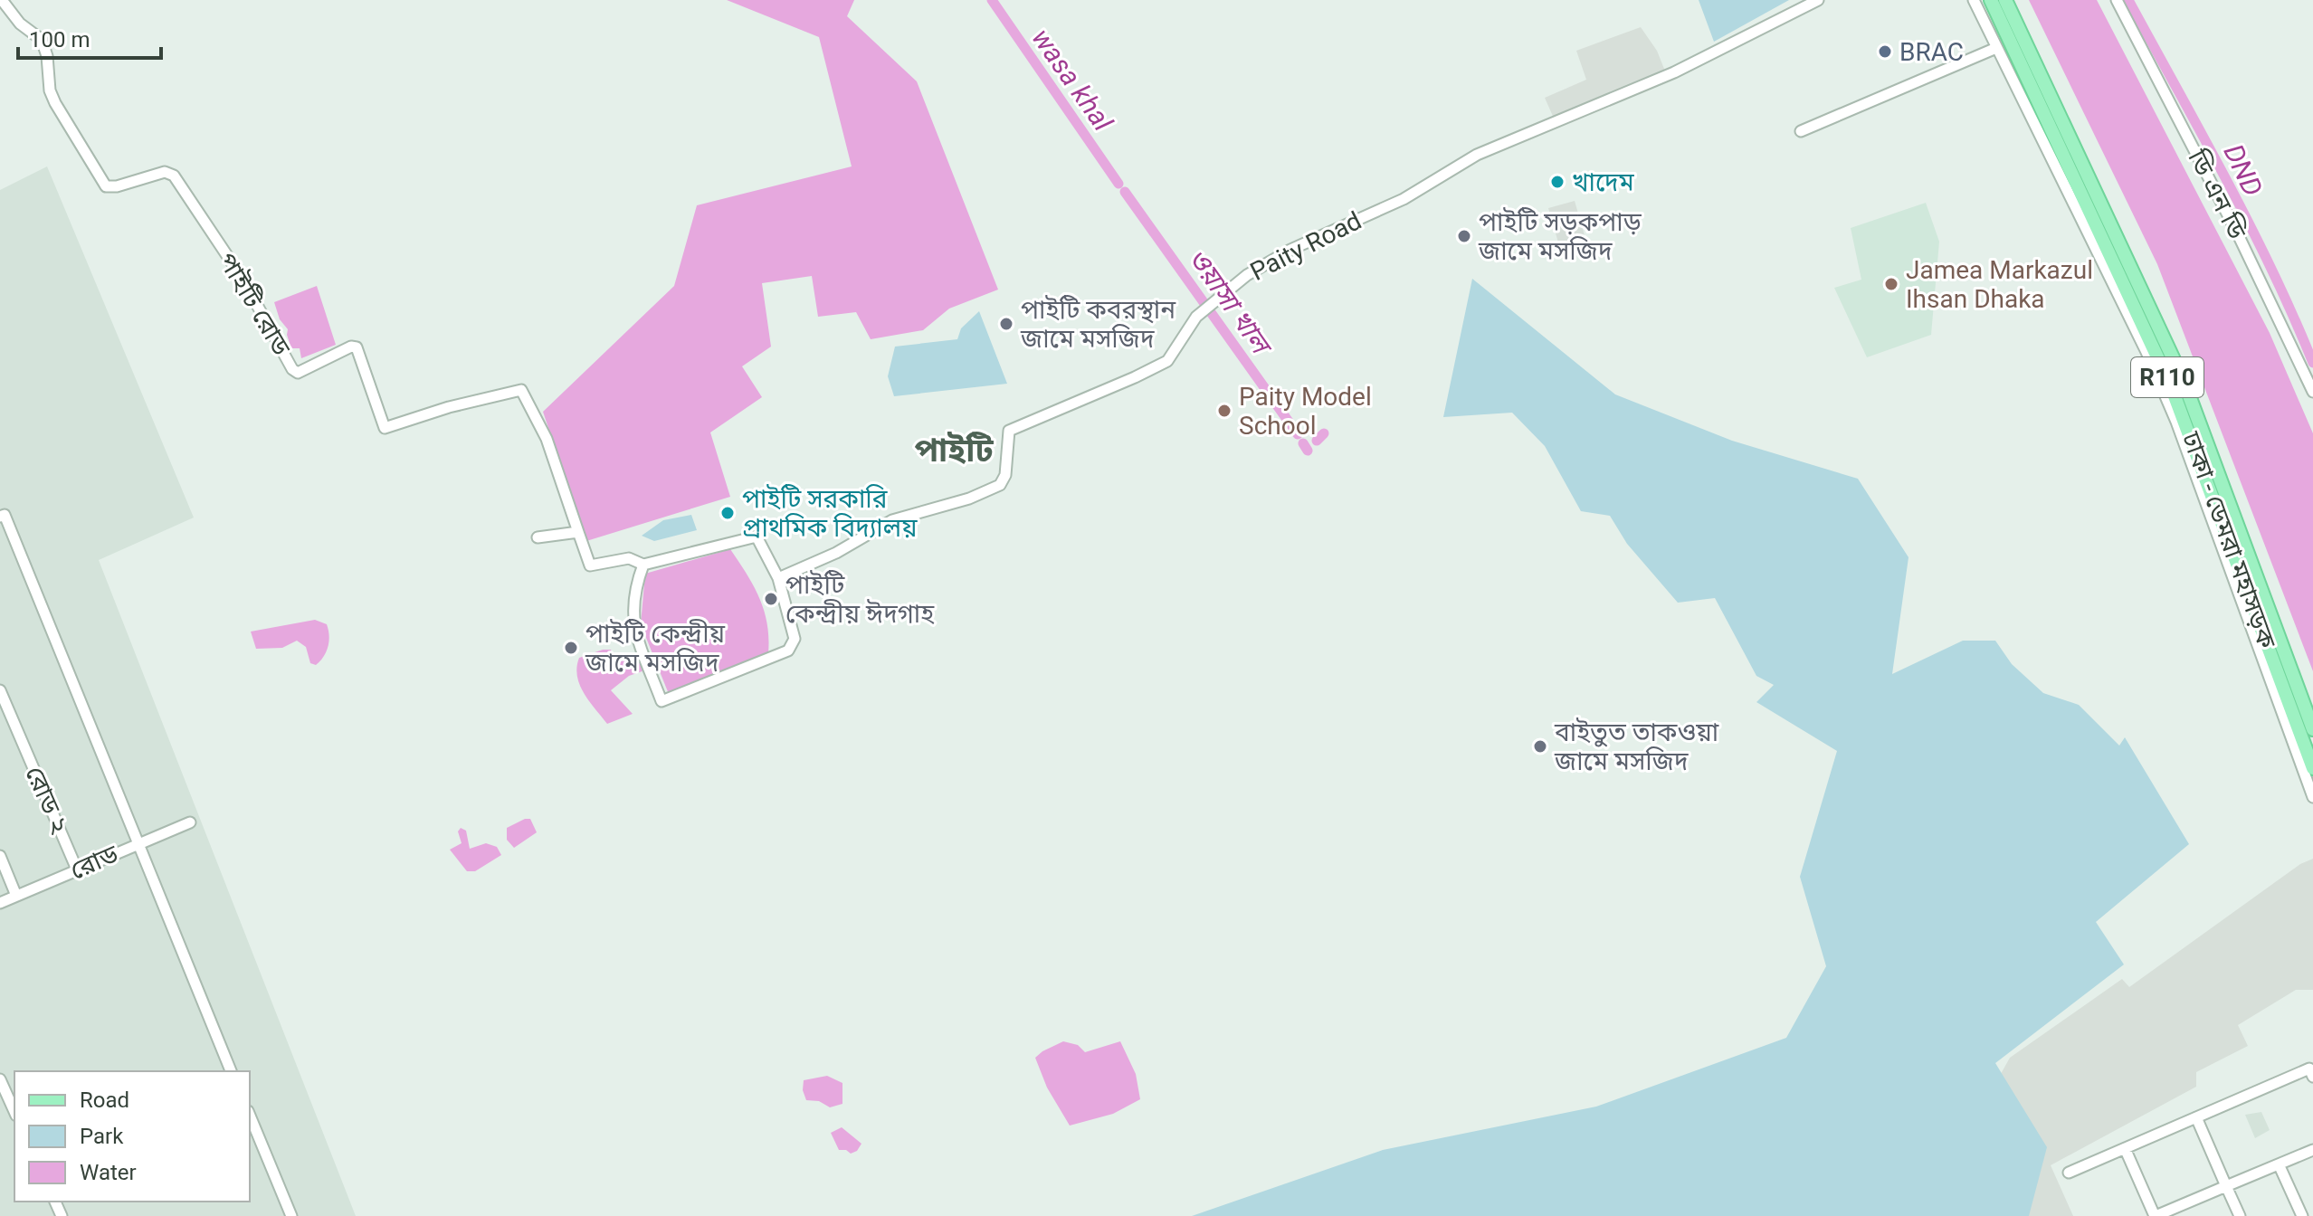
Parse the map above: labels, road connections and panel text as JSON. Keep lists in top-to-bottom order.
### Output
{
  "streets": {
    "main road": ["R110", "ঢাকা - ডেমরা মহাসড়ক"],
    "street": [
      "ডি এন ডি",
      "Paity Road",
      "পাইটি রোড",
      "রোড ২",
      "রোড"
    ]
  },
  "crossings": [
    ["রোড ২", "রোড"]
  ],
  "districts": ["পাইটি"],
  "water": ["wasa khal", "DND", "ওয়াসা খাল"],
  "places": [
    "BRAC",
    "খাদেম",
    "পাইটি সড়কপাড় জামে মসজিদ",
    "Jamea Markazul Ihsan Dhaka",
    "পাইটি কবরস্থান জামে মসজিদ",
    "Paity Model School",
    "পাইটি সরকারি প্রাথমিক বিদ্যালয়",
    "পাইটি কেন্দ্রীয় ঈদগাহ",
    "পাইটি কেন্দ্রীয় জামে মসজিদ",
    "বাইতুত তাকওয়া জামে মসজিদ"
  ],
  "legend": ["Road", "Park", "Water"],
  "scale_bar": "100 m"
}
